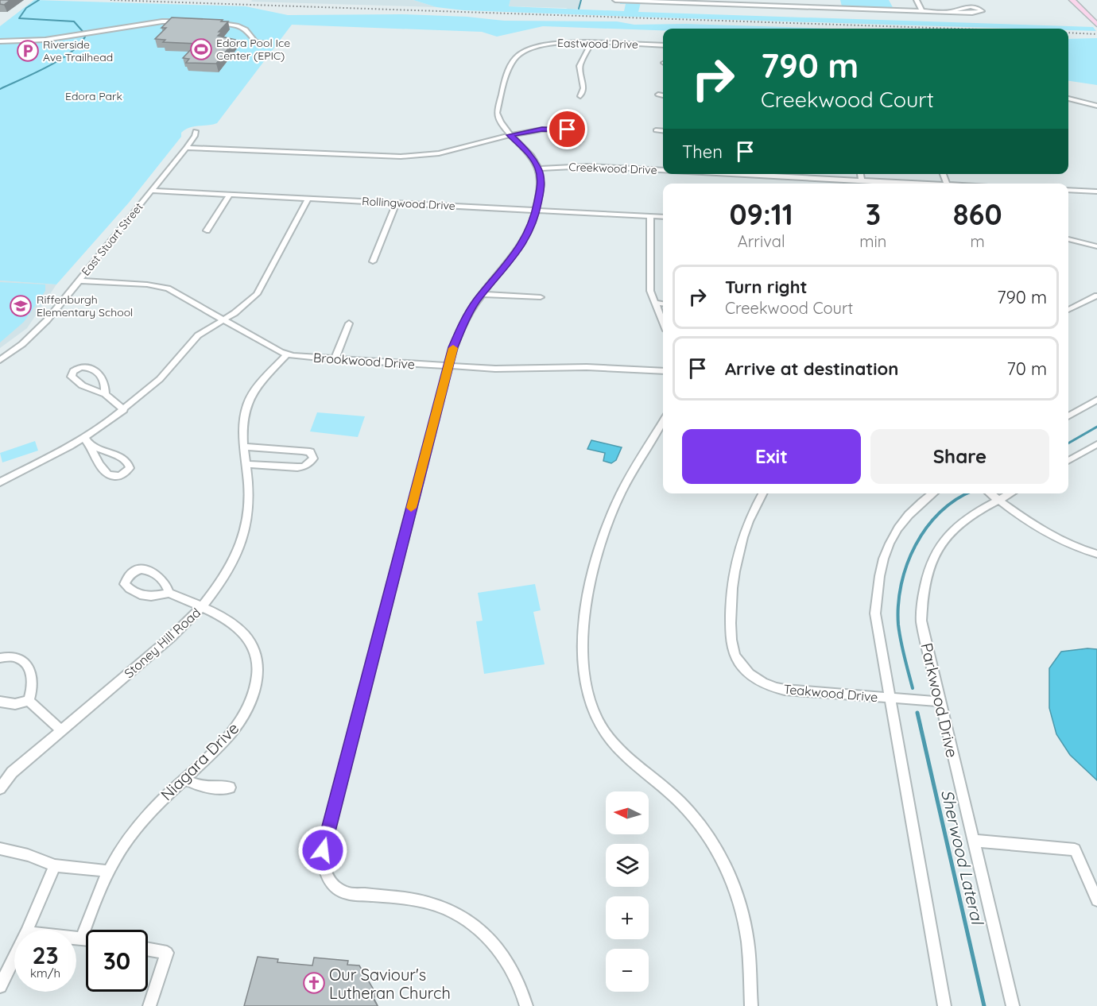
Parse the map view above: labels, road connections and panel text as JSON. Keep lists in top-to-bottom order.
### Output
{
  "streets": {
    "street": [
      "Eastwood Drive",
      "Creekwood Drive",
      "Rollingwood Drive",
      "East Stuart Street",
      "Brookwood Drive",
      "Stoney Hill Road",
      "Teakwood Drive",
      "Parkwood Drive",
      "Niagara Drive"
    ]
  },
  "crossings": [
    ["Rollingwood Drive", "East Stuart Street"],
    ["East Stuart Street", "Brookwood Drive"],
    ["Brookwood Drive", "Stoney Hill Road"],
    ["Stoney Hill Road", "Niagara Drive"],
    ["Teakwood Drive", "Parkwood Drive"]
  ],
  "water": ["Sherwood Lateral"],
  "parks": ["Edora Park"],
  "places": {
    "sports": ["Edora Pool Ice Center (EPIC)"],
    "parking": ["Riverside Ave Trailhead"],
    "school or university": ["Riffenburgh Elementary School"],
    "church": ["Our Saviour's Lutheran Church"]
  },
  "north": "left",
  "page": {
    "turn": ["790 m", "Creekwood Court"],
    "then": "Then",
    "eta": [
      "09:11",
      "Arrival",
      "3",
      "min",
      "860",
      "m"
    ],
    "list": [
      {
        "name": "Turn right",
        "note": "Creekwood Court",
        "value": "790 m"
      },
      {
        "name": "Arrive at destination",
        "value": "70 m"
      }
    ],
    "buttons": ["Exit", "Share"],
    "map_buttons": ["+", "−"],
    "speed": "23 km/h",
    "limit": "30"
  }
}
